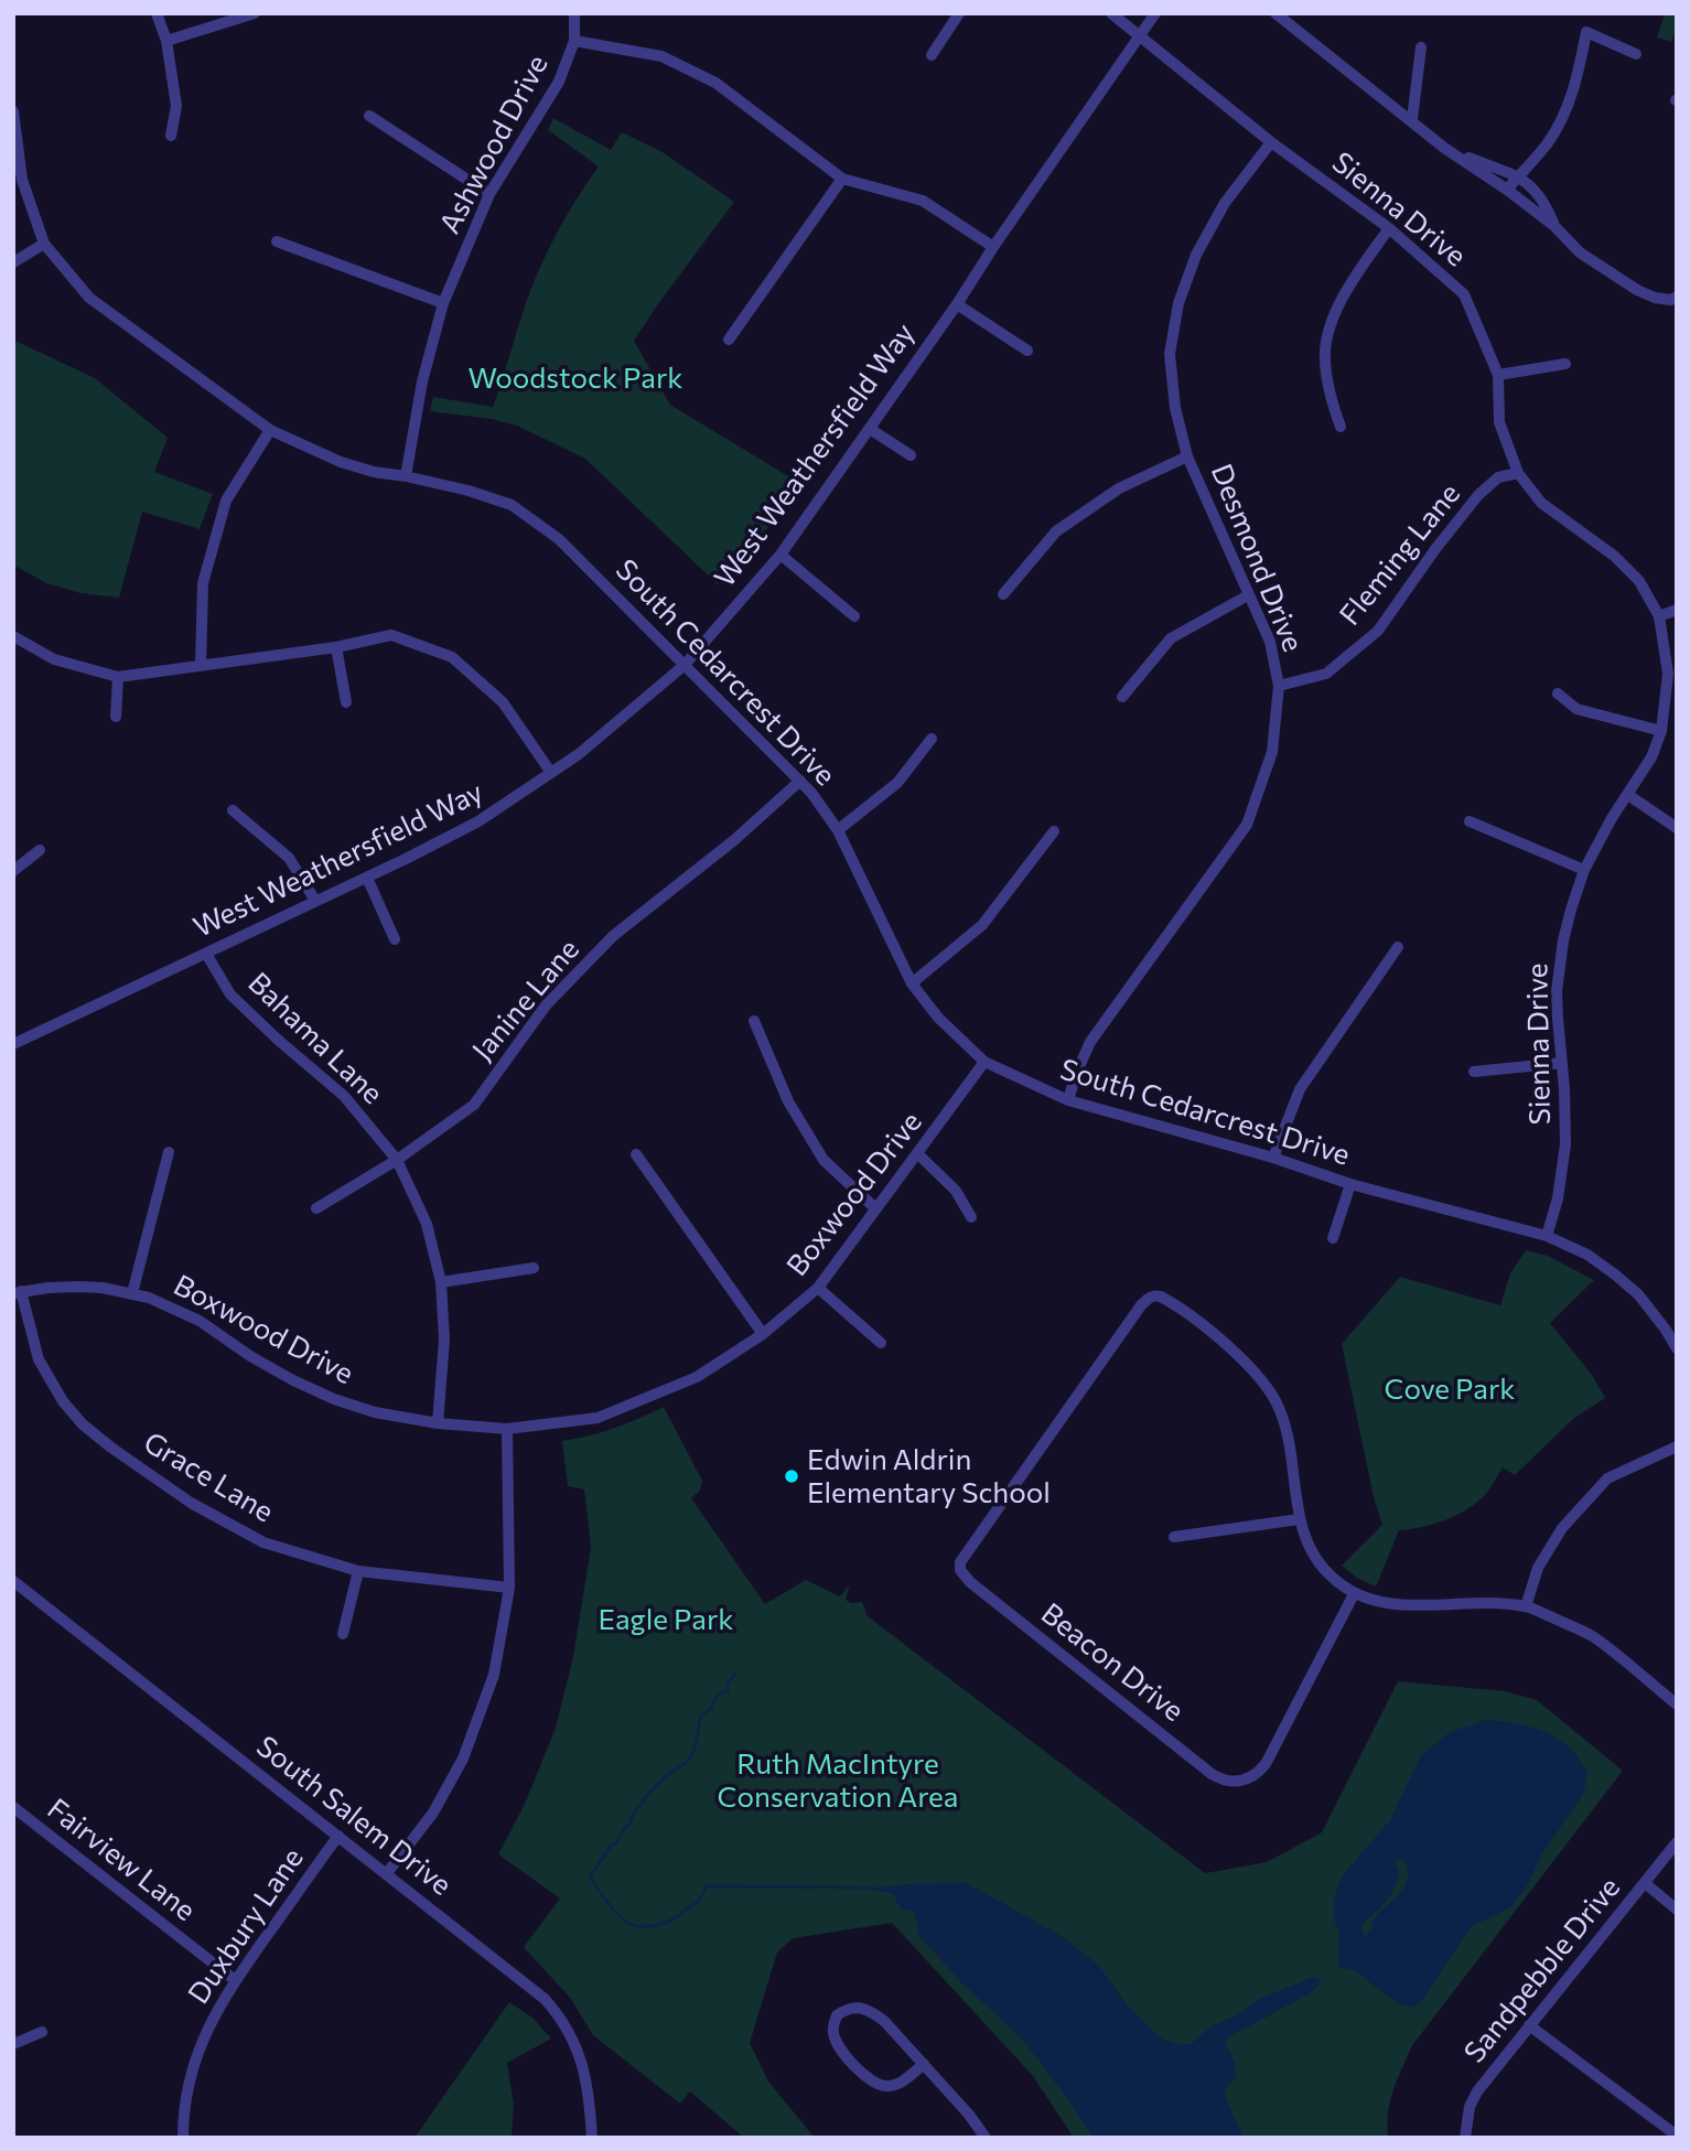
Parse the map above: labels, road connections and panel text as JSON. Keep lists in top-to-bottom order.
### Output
{
  "streets": {
    "street": [
      "Ashwood Drive",
      "Sienna Drive",
      "West Weathersfield Way",
      "Fleming Lane",
      "Desmond Drive",
      "South Cedarcrest Drive",
      "Janine Lane",
      "Bahama Lane",
      "Boxwood Drive",
      "Grace Lane",
      "Beacon Drive",
      "South Salem Drive",
      "Fairview Lane",
      "Duxbury Lane",
      "Sandpebble Drive"
    ]
  },
  "crossings": [
    ["Ashwood Drive", "South Cedarcrest Drive"],
    ["Sienna Drive", "West Weathersfield Way"],
    ["Sienna Drive", "Fleming Lane"],
    ["Sienna Drive", "Desmond Drive"],
    ["Sienna Drive", "South Cedarcrest Drive"],
    ["West Weathersfield Way", "South Cedarcrest Drive"],
    ["West Weathersfield Way", "Bahama Lane"],
    ["Fleming Lane", "Desmond Drive"],
    ["Desmond Drive", "South Cedarcrest Drive"],
    ["South Cedarcrest Drive", "Janine Lane"],
    ["South Cedarcrest Drive", "Boxwood Drive"],
    ["Janine Lane", "Bahama Lane"],
    ["Bahama Lane", "Boxwood Drive"],
    ["Boxwood Drive", "Grace Lane"],
    ["South Salem Drive", "Duxbury Lane"],
    ["Fairview Lane", "Duxbury Lane"]
  ],
  "parks": [
    "Woodstock Park",
    "Cove Park",
    "Eagle Park",
    "Ruth MacIntyre Conservation Area"
  ],
  "places": ["Edwin Aldrin Elementary School"]
}
